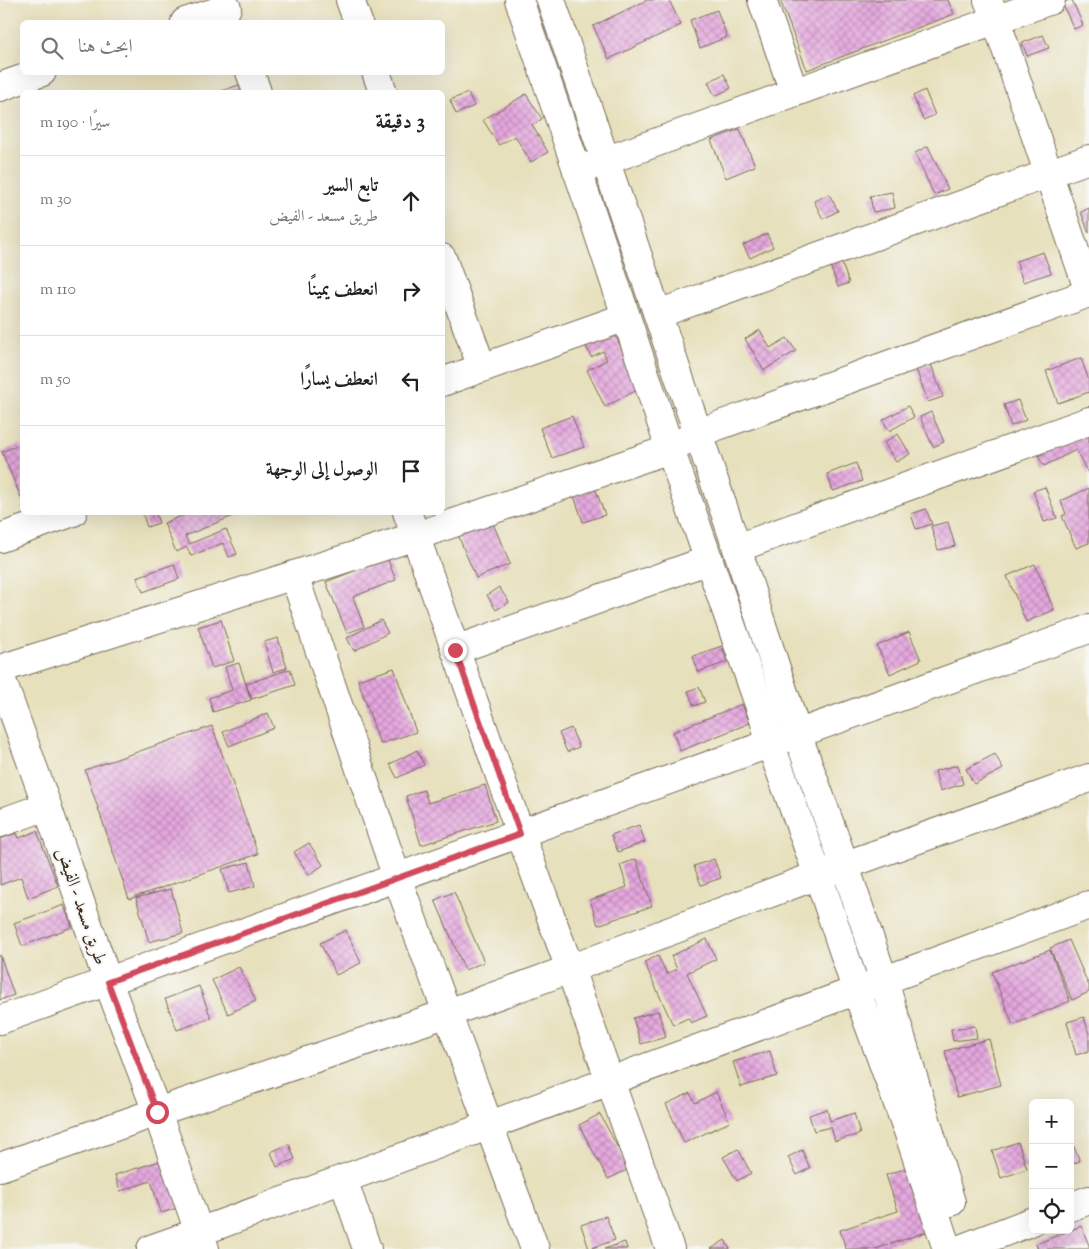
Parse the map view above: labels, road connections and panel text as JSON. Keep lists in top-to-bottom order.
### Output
{
  "streets": {
    "street": ["طريق مسعد - الفيض"]
  },
  "page": {
    "search": "ابحث هنا",
    "heading": ["3 دقيقة", "سيرًا · 190 m"],
    "list": [
      ["تابع السير", "طريق مسعد - الفيض", "30 m"],
      ["انعطف يمينًا", "110 m"],
      ["انعطف يسارًا", "50 m"],
      "الوصول إلى الوجهة"
    ],
    "map_buttons": ["+", "−"]
  }
}
